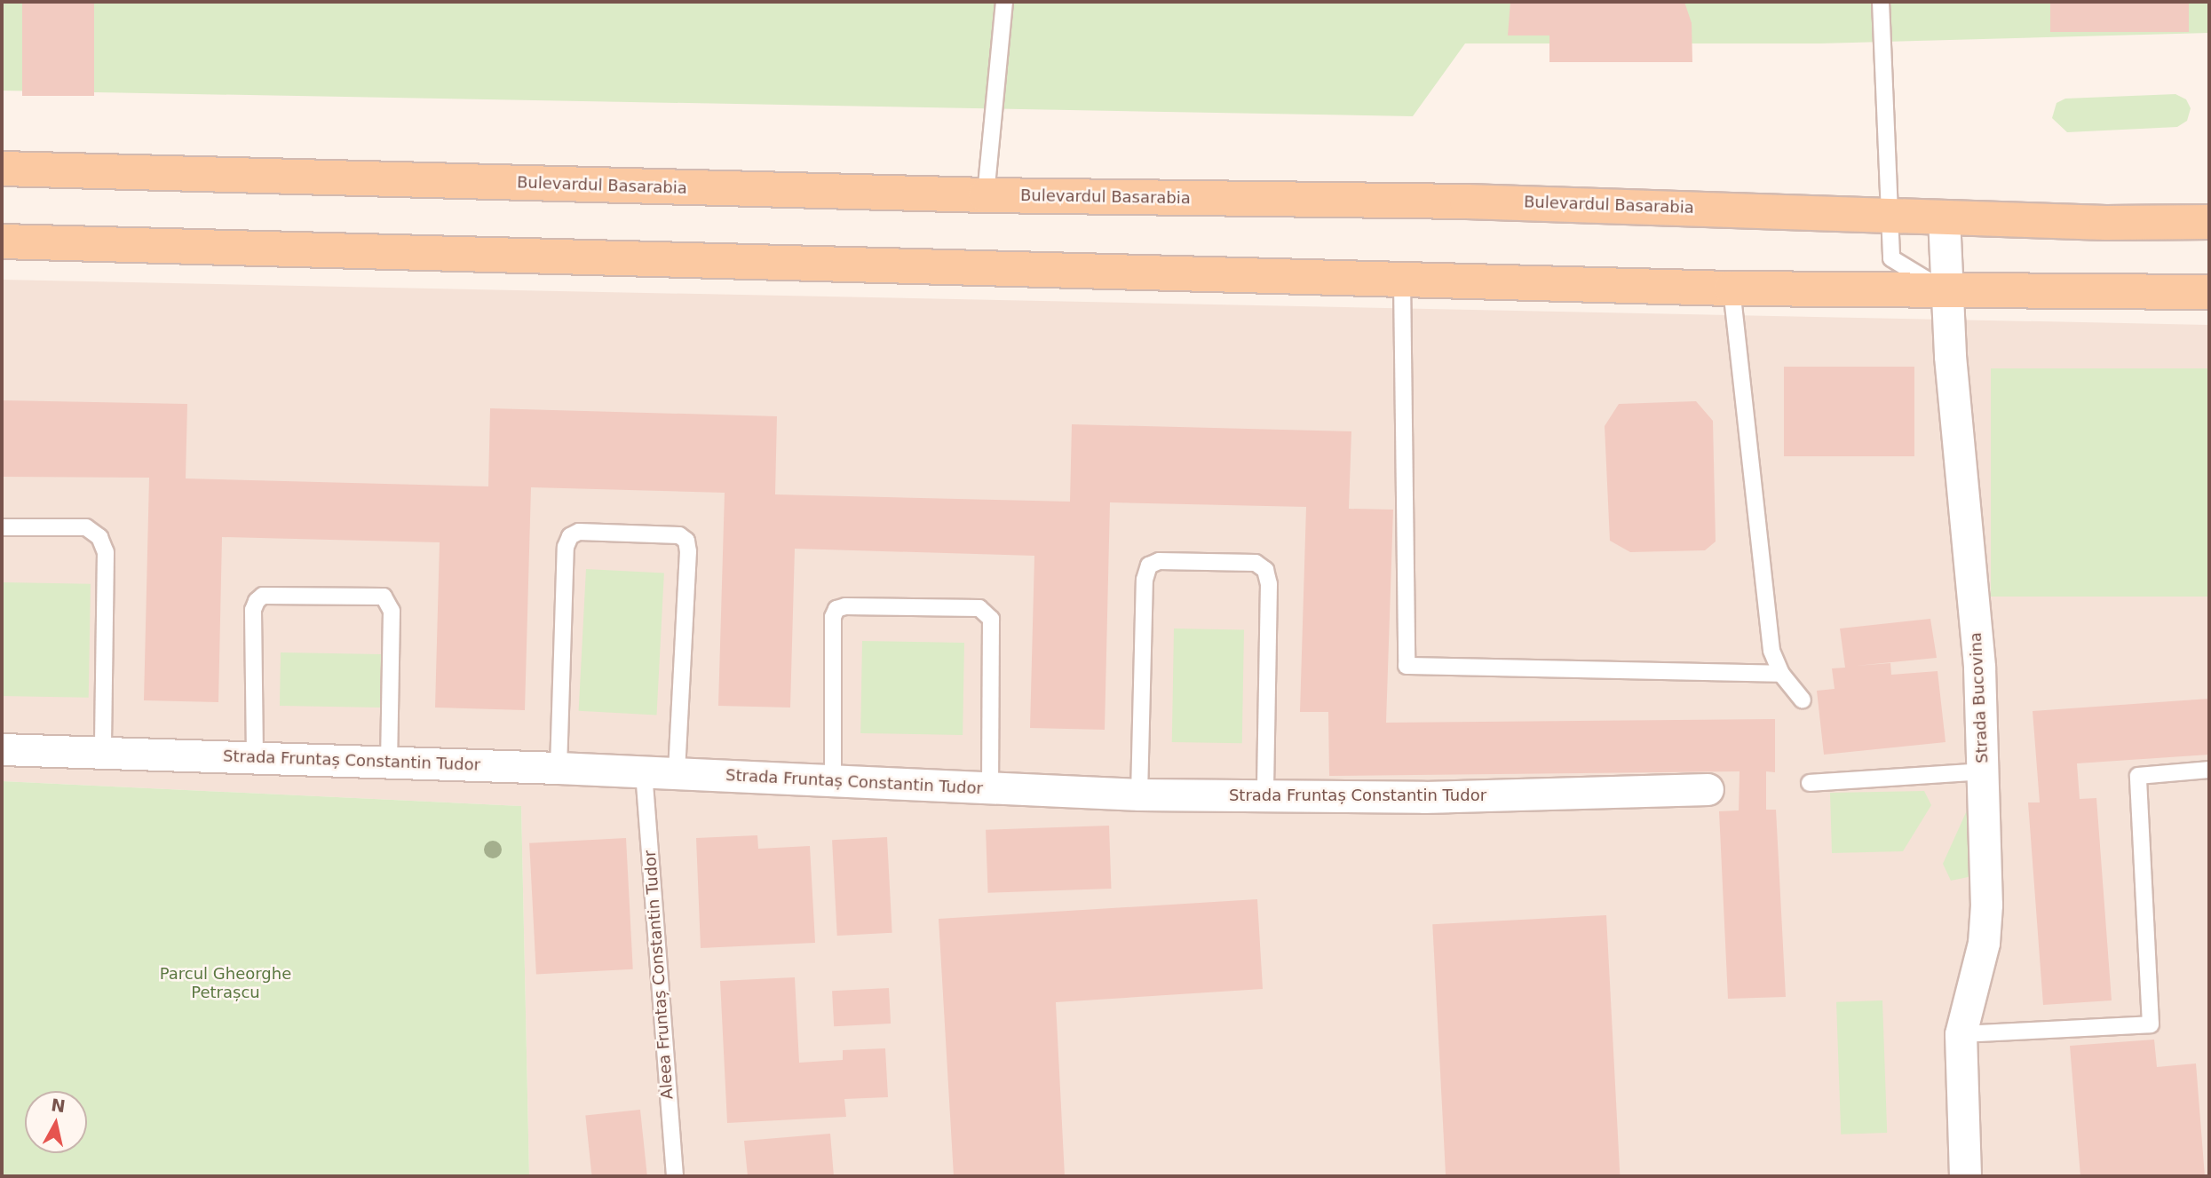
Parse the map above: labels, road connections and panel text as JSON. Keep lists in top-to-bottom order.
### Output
{
  "streets": {
    "main road": ["Bulevardul Basarabia"],
    "street": ["Strada Bucovina", "Strada Fruntaș Constantin Tudor"],
    "lane": ["Aleea Fruntaș Constantin Tudor"]
  },
  "crossings": [
    ["Bulevardul Basarabia", "Strada Bucovina"],
    ["Strada Fruntaș Constantin Tudor", "Aleea Fruntaș Constantin Tudor"]
  ],
  "parks": ["Parcul Gheorghe Petrașcu"],
  "north": "top"
}
